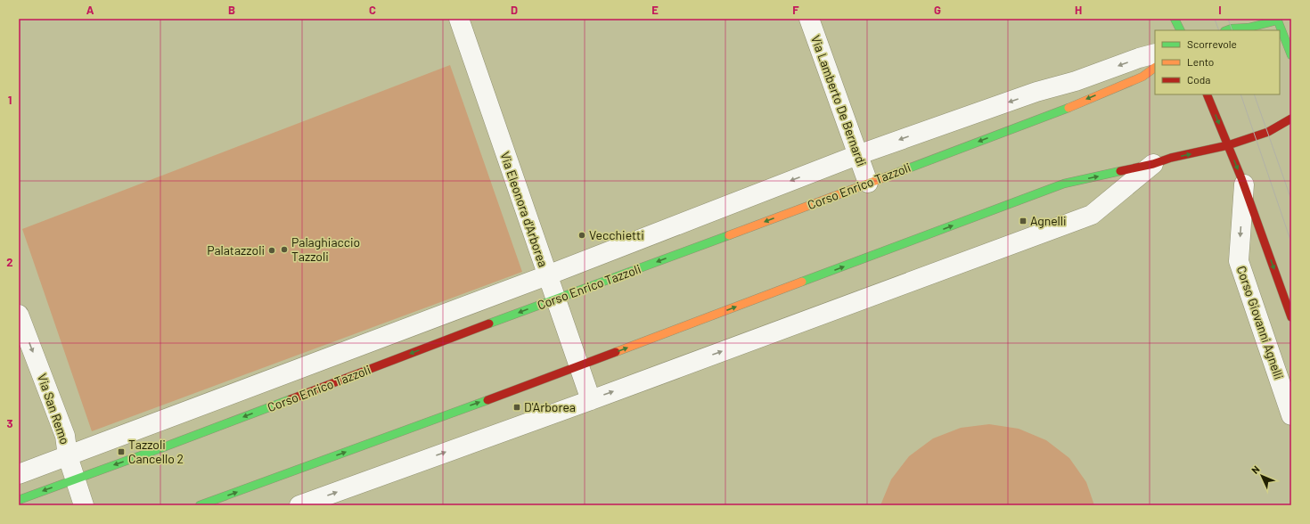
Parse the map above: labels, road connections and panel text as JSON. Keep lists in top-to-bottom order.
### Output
{
  "streets": {
    "street": [
      "Via Lamberto De Bernardi",
      "Corso Enrico Tazzoli",
      "Via Eleonora d'Arborea",
      "Corso Giovanni Agnelli",
      "Via San Remo"
    ]
  },
  "crossings": [
    ["Via Lamberto De Bernardi", "Corso Enrico Tazzoli"],
    ["Corso Enrico Tazzoli", "Via Eleonora d'Arborea"],
    ["Corso Enrico Tazzoli", "Via San Remo"]
  ],
  "one_way": ["Corso Giovanni Agnelli", "Via San Remo"],
  "places": {
    "transit": ["Agnelli", "D'Arborea", "Tazzoli Cancello 2"],
    "other": ["Vecchietti", "Palaghiaccio Tazzoli", "Palatazzoli"]
  },
  "legend": ["Scorrevole", "Lento", "Coda"],
  "north": "top left",
  "grid": {
    "columns": [
      "A",
      "B",
      "C",
      "D",
      "E",
      "F",
      "G",
      "H",
      "I"
    ],
    "rows": ["1", "2", "3"]
  }
}
